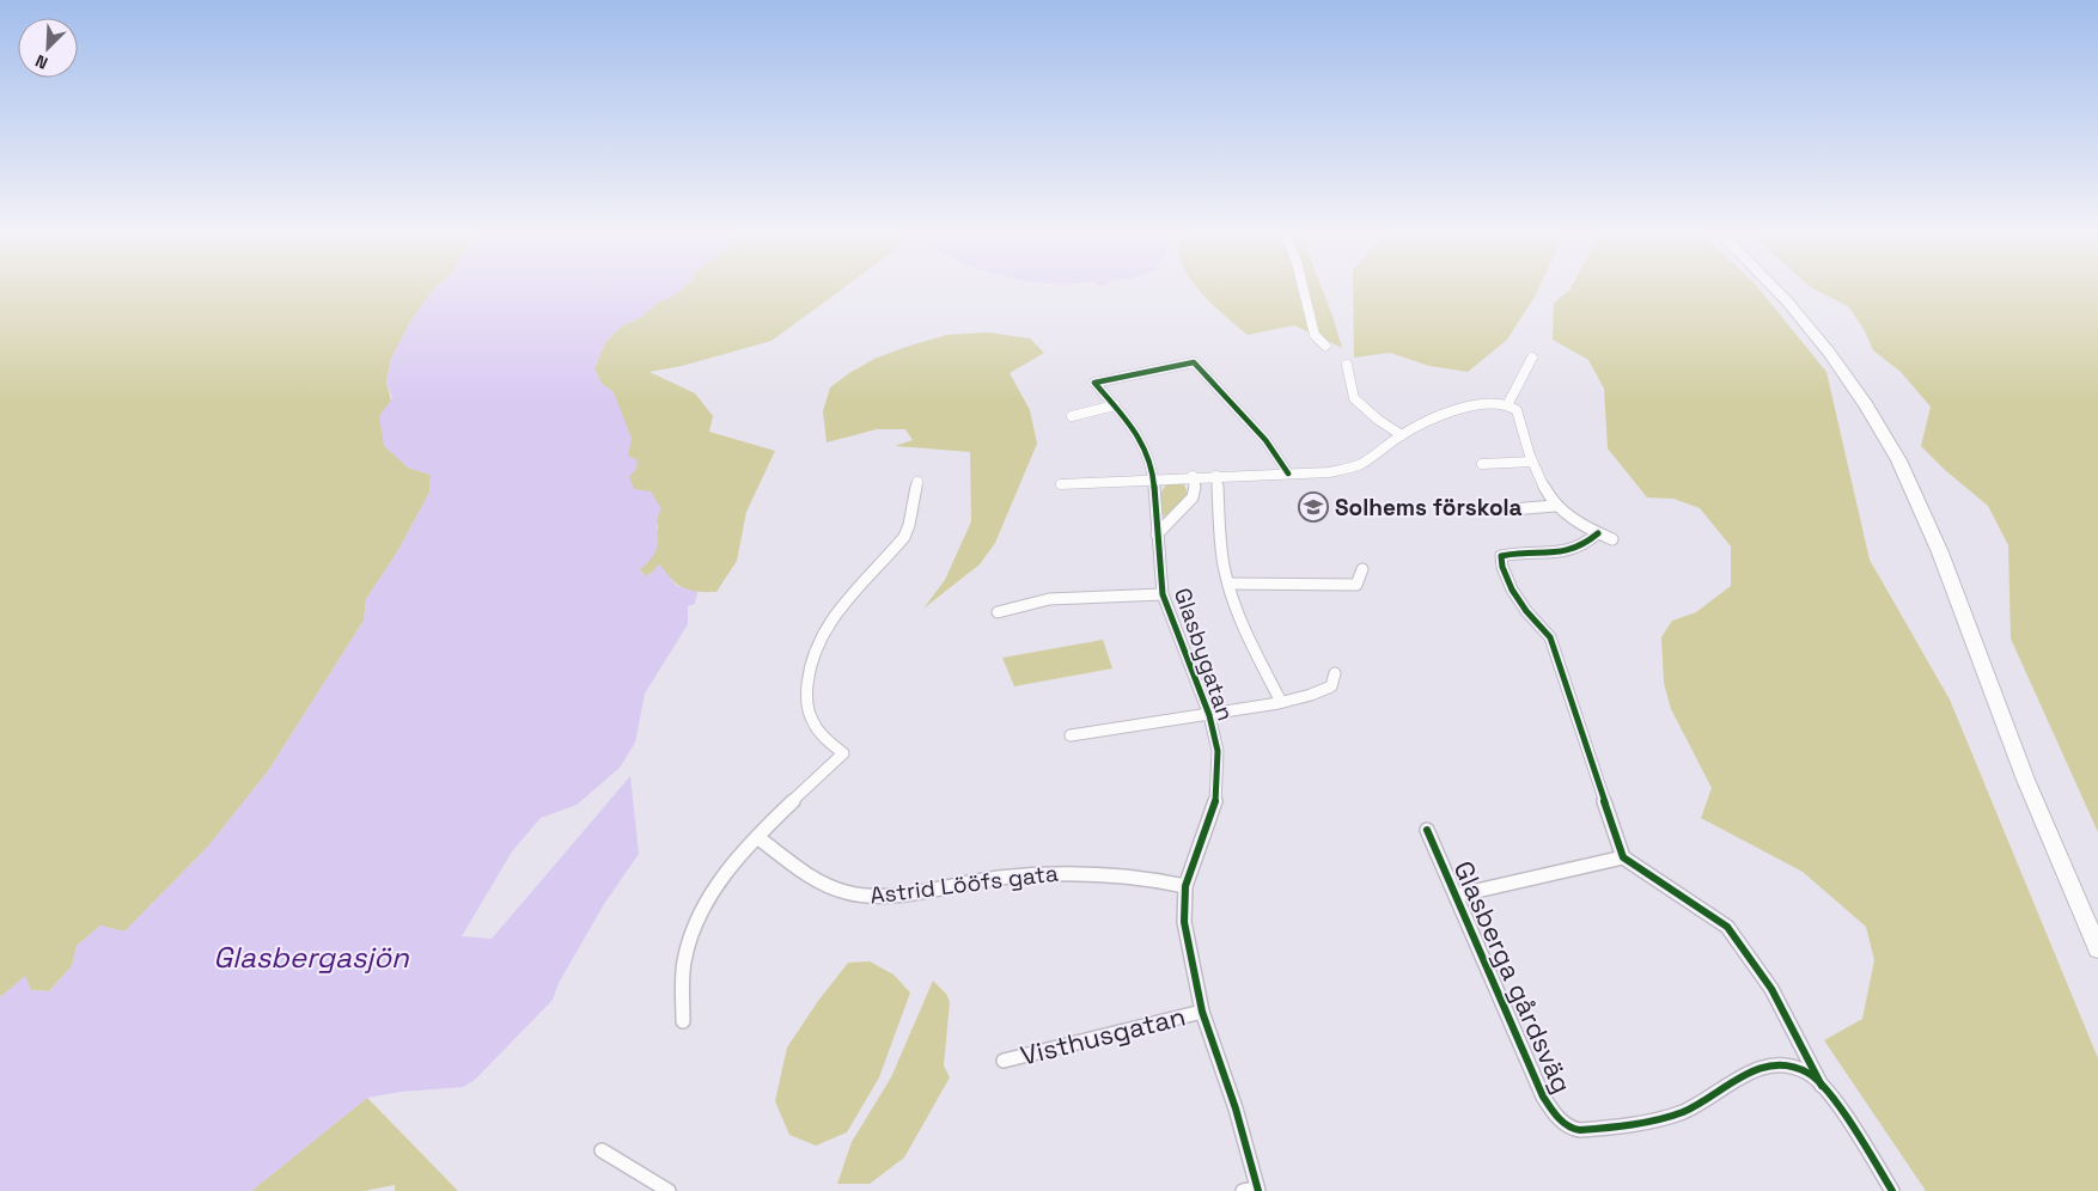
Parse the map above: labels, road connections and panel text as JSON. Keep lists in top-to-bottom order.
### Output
{
  "streets": {
    "street": [
      "Glasbygatan",
      "Astrid Lööfs gata",
      "Glasberga gårdsväg",
      "Visthusgatan"
    ]
  },
  "crossings": [
    ["Glasbygatan", "Astrid Lööfs gata"],
    ["Glasbygatan", "Visthusgatan"]
  ],
  "water": ["Glasbergasjön"],
  "places": {
    "school or university": ["Solhems förskola"]
  },
  "north": "bottom left"
}
